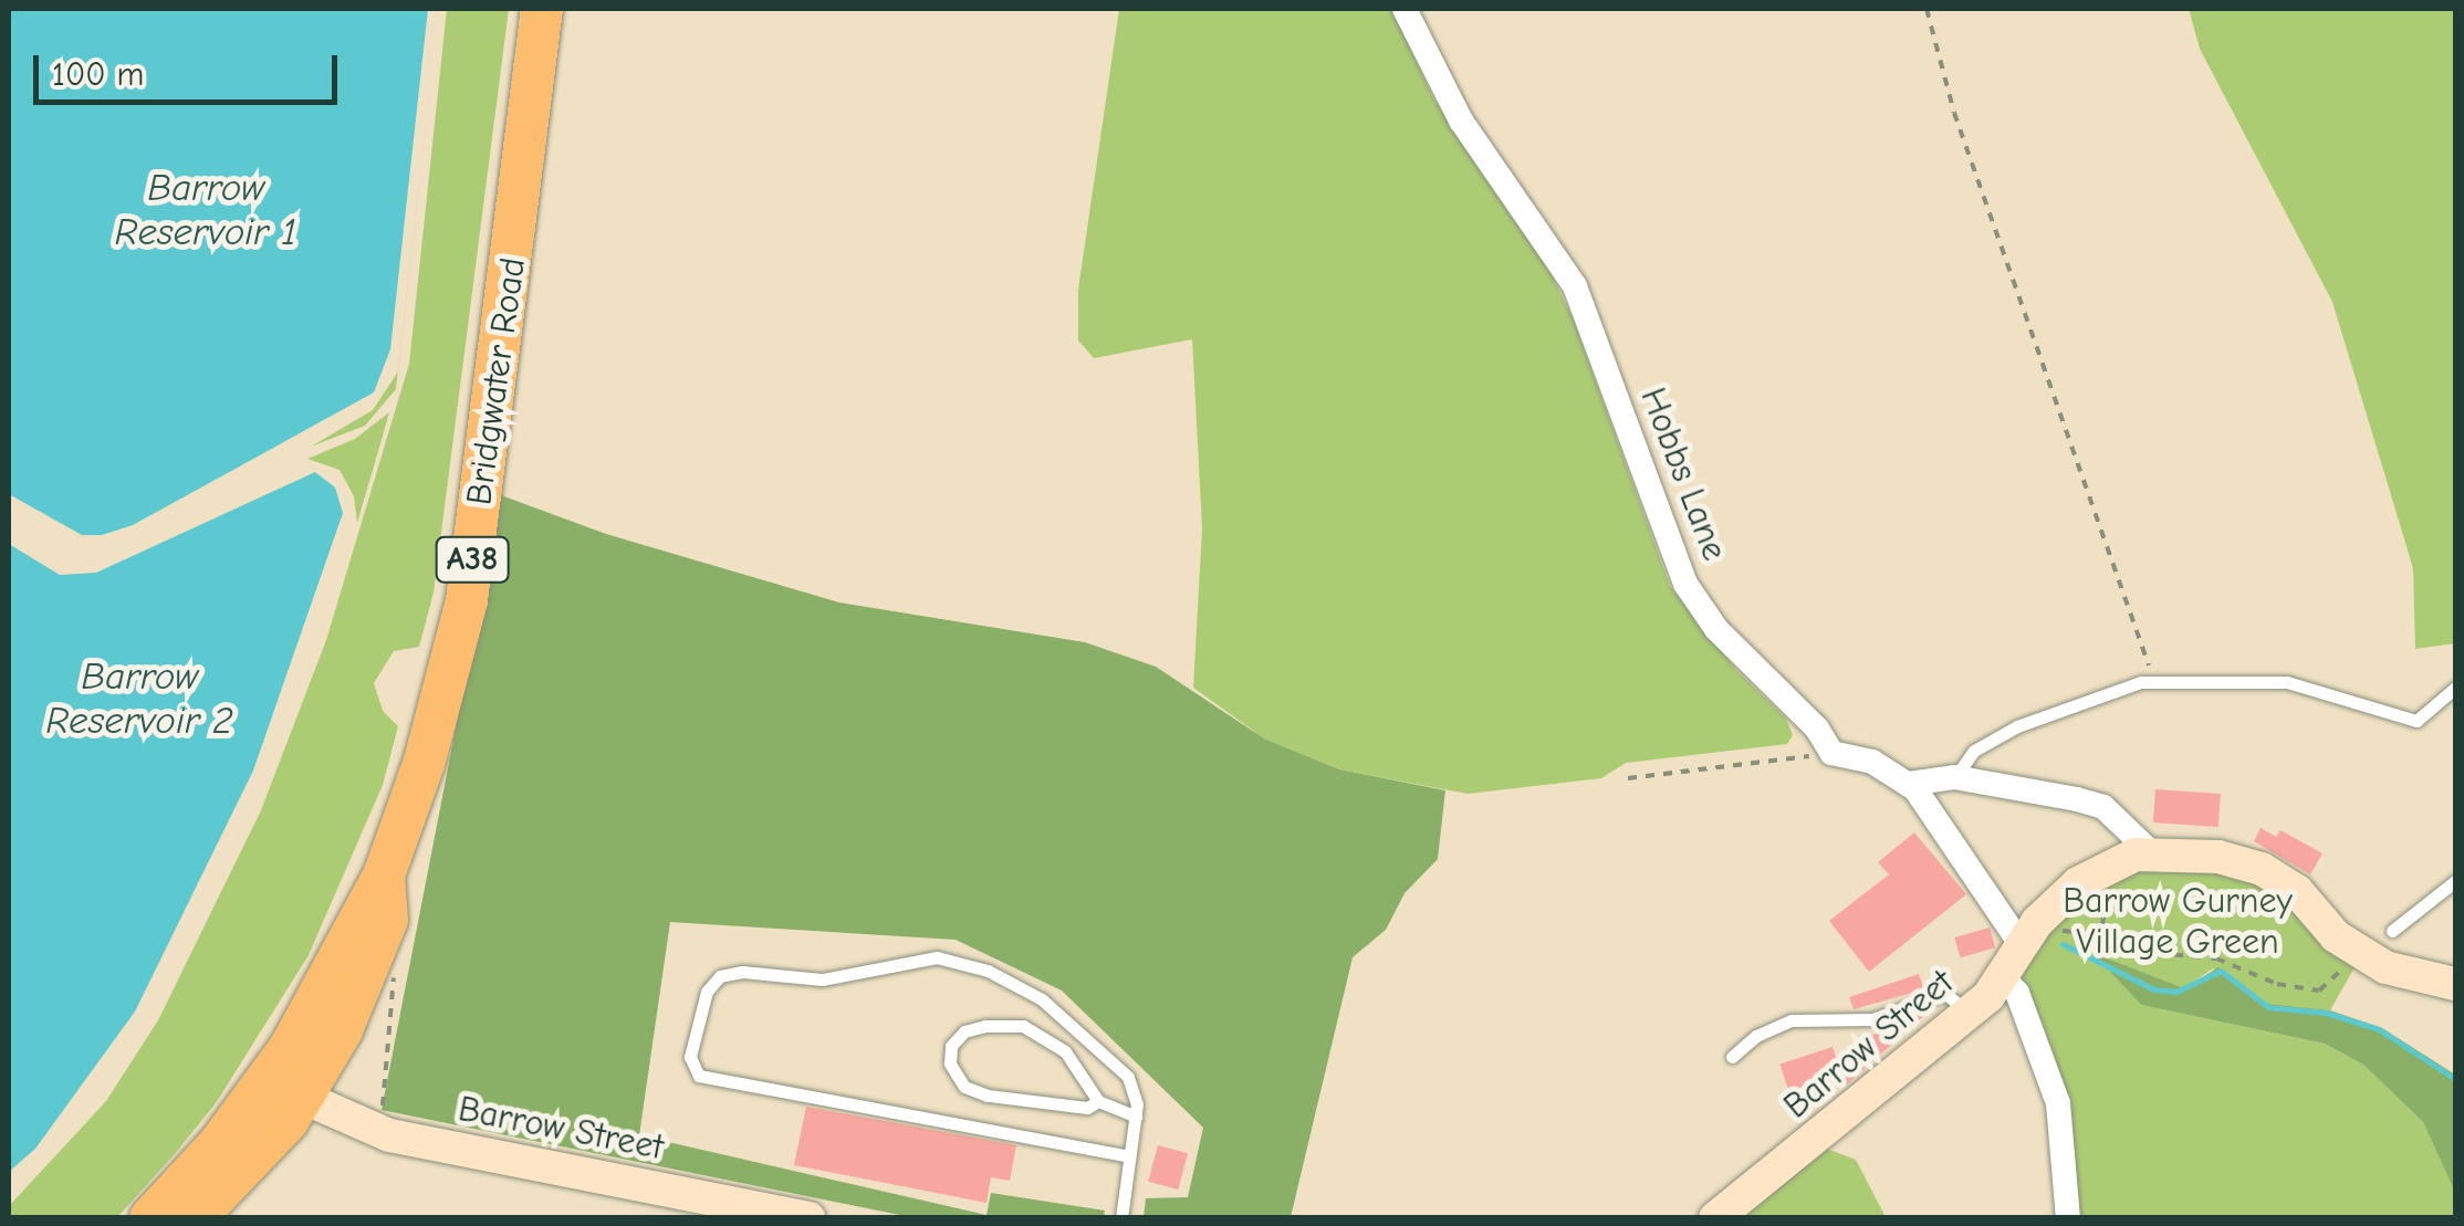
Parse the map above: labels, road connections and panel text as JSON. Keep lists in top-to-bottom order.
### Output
{
  "streets": {
    "highway": ["Bridgwater Road", "A38"],
    "main road": ["Barrow Street"],
    "street": ["Hobbs Lane"]
  },
  "crossings": [
    ["Bridgwater Road", "Barrow Street"]
  ],
  "water": ["Barrow Reservoir 1", "Barrow Reservoir 2"],
  "parks": ["Barrow Gurney Village Green"],
  "scale_bar": "100 m"
}
